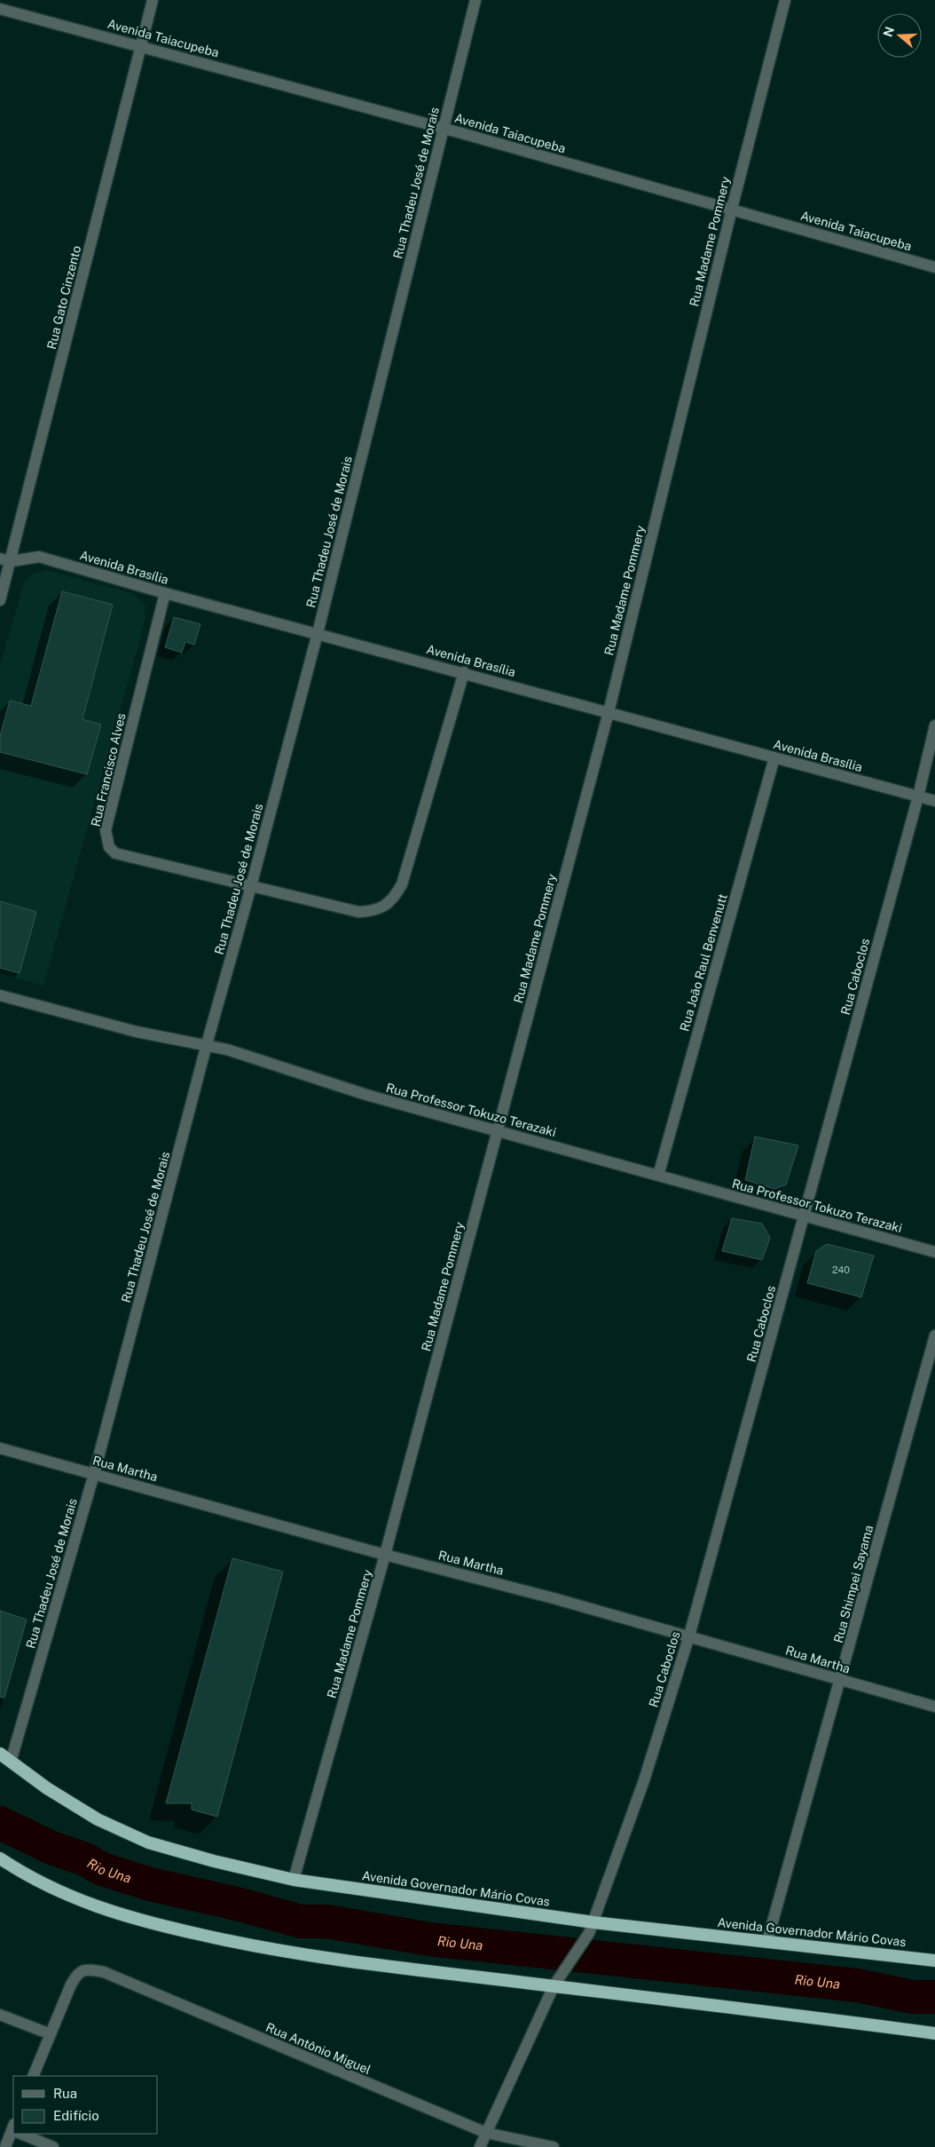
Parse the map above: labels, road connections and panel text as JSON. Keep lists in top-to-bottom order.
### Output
{
  "streets": {
    "highway": ["Avenida Governador Mário Covas"],
    "street": [
      "Avenida Taiacupeba",
      "Rua Thadeu José de Morais",
      "Rua Madame Pommery",
      "Rua Gato Cinzento",
      "Avenida Brasília",
      "Rua Francisco Alves",
      "Rua João Raul Benvenutt",
      "Rua Caboclos",
      "Rua Professor Tokuzo Terazaki",
      "Rua Martha",
      "Rua Shimpei Sayama",
      "Rua Antônio Miguel"
    ]
  },
  "crossings": [
    ["Avenida Taiacupeba", "Rua Thadeu José de Morais"],
    ["Avenida Taiacupeba", "Rua Madame Pommery"],
    ["Avenida Taiacupeba", "Rua Gato Cinzento"],
    ["Rua Thadeu José de Morais", "Avenida Brasília"],
    ["Rua Thadeu José de Morais", "Rua Francisco Alves"],
    ["Rua Thadeu José de Morais", "Rua Professor Tokuzo Terazaki"],
    ["Rua Thadeu José de Morais", "Rua Martha"],
    ["Rua Thadeu José de Morais", "Avenida Governador Mário Covas"],
    ["Rua Madame Pommery", "Avenida Brasília"],
    ["Rua Madame Pommery", "Rua Professor Tokuzo Terazaki"],
    ["Rua Madame Pommery", "Rua Martha"],
    ["Rua Madame Pommery", "Avenida Governador Mário Covas"],
    ["Rua Gato Cinzento", "Avenida Brasília"],
    ["Avenida Brasília", "Rua Francisco Alves"],
    ["Avenida Brasília", "Rua João Raul Benvenutt"],
    ["Avenida Brasília", "Rua Caboclos"],
    ["Rua João Raul Benvenutt", "Rua Professor Tokuzo Terazaki"],
    ["Rua Caboclos", "Rua Professor Tokuzo Terazaki"],
    ["Rua Caboclos", "Rua Martha"],
    ["Rua Caboclos", "Avenida Governador Mário Covas"],
    ["Rua Caboclos", "Rua Antônio Miguel"],
    ["Rua Martha", "Rua Shimpei Sayama"],
    ["Rua Shimpei Sayama", "Avenida Governador Mário Covas"]
  ],
  "water": ["Rio Una"],
  "house_numbers": ["240"],
  "legend": ["Rua", "Edifício"],
  "north": "left"
}
